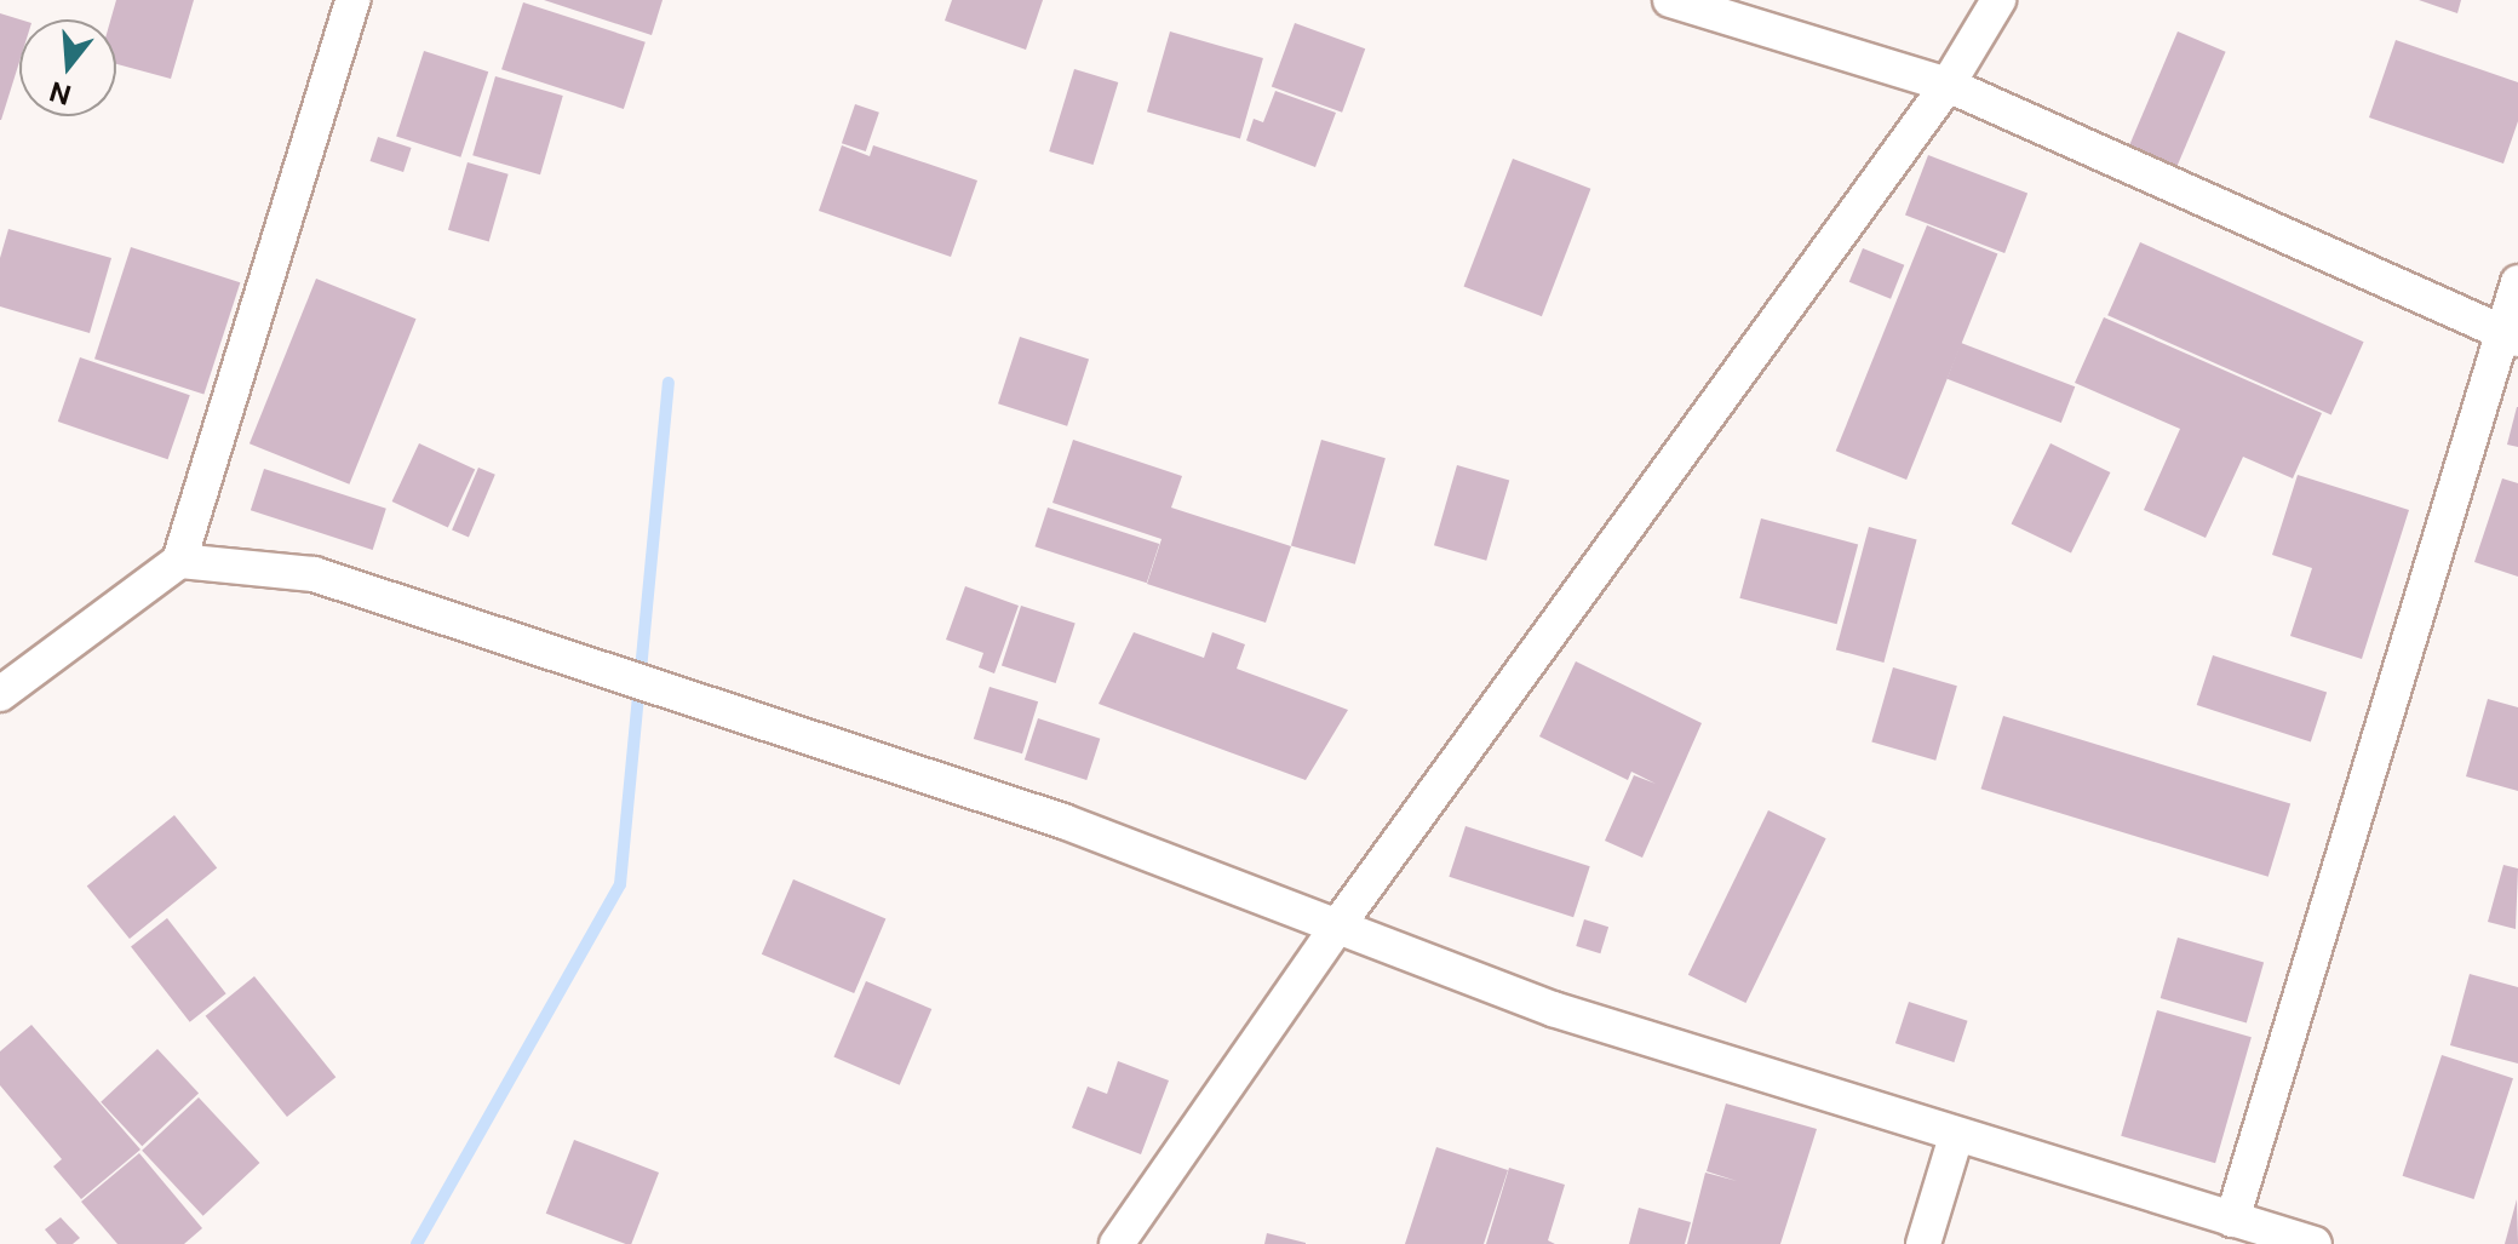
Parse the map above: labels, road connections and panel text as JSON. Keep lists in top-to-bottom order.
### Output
{
  "north": "bottom"
}
